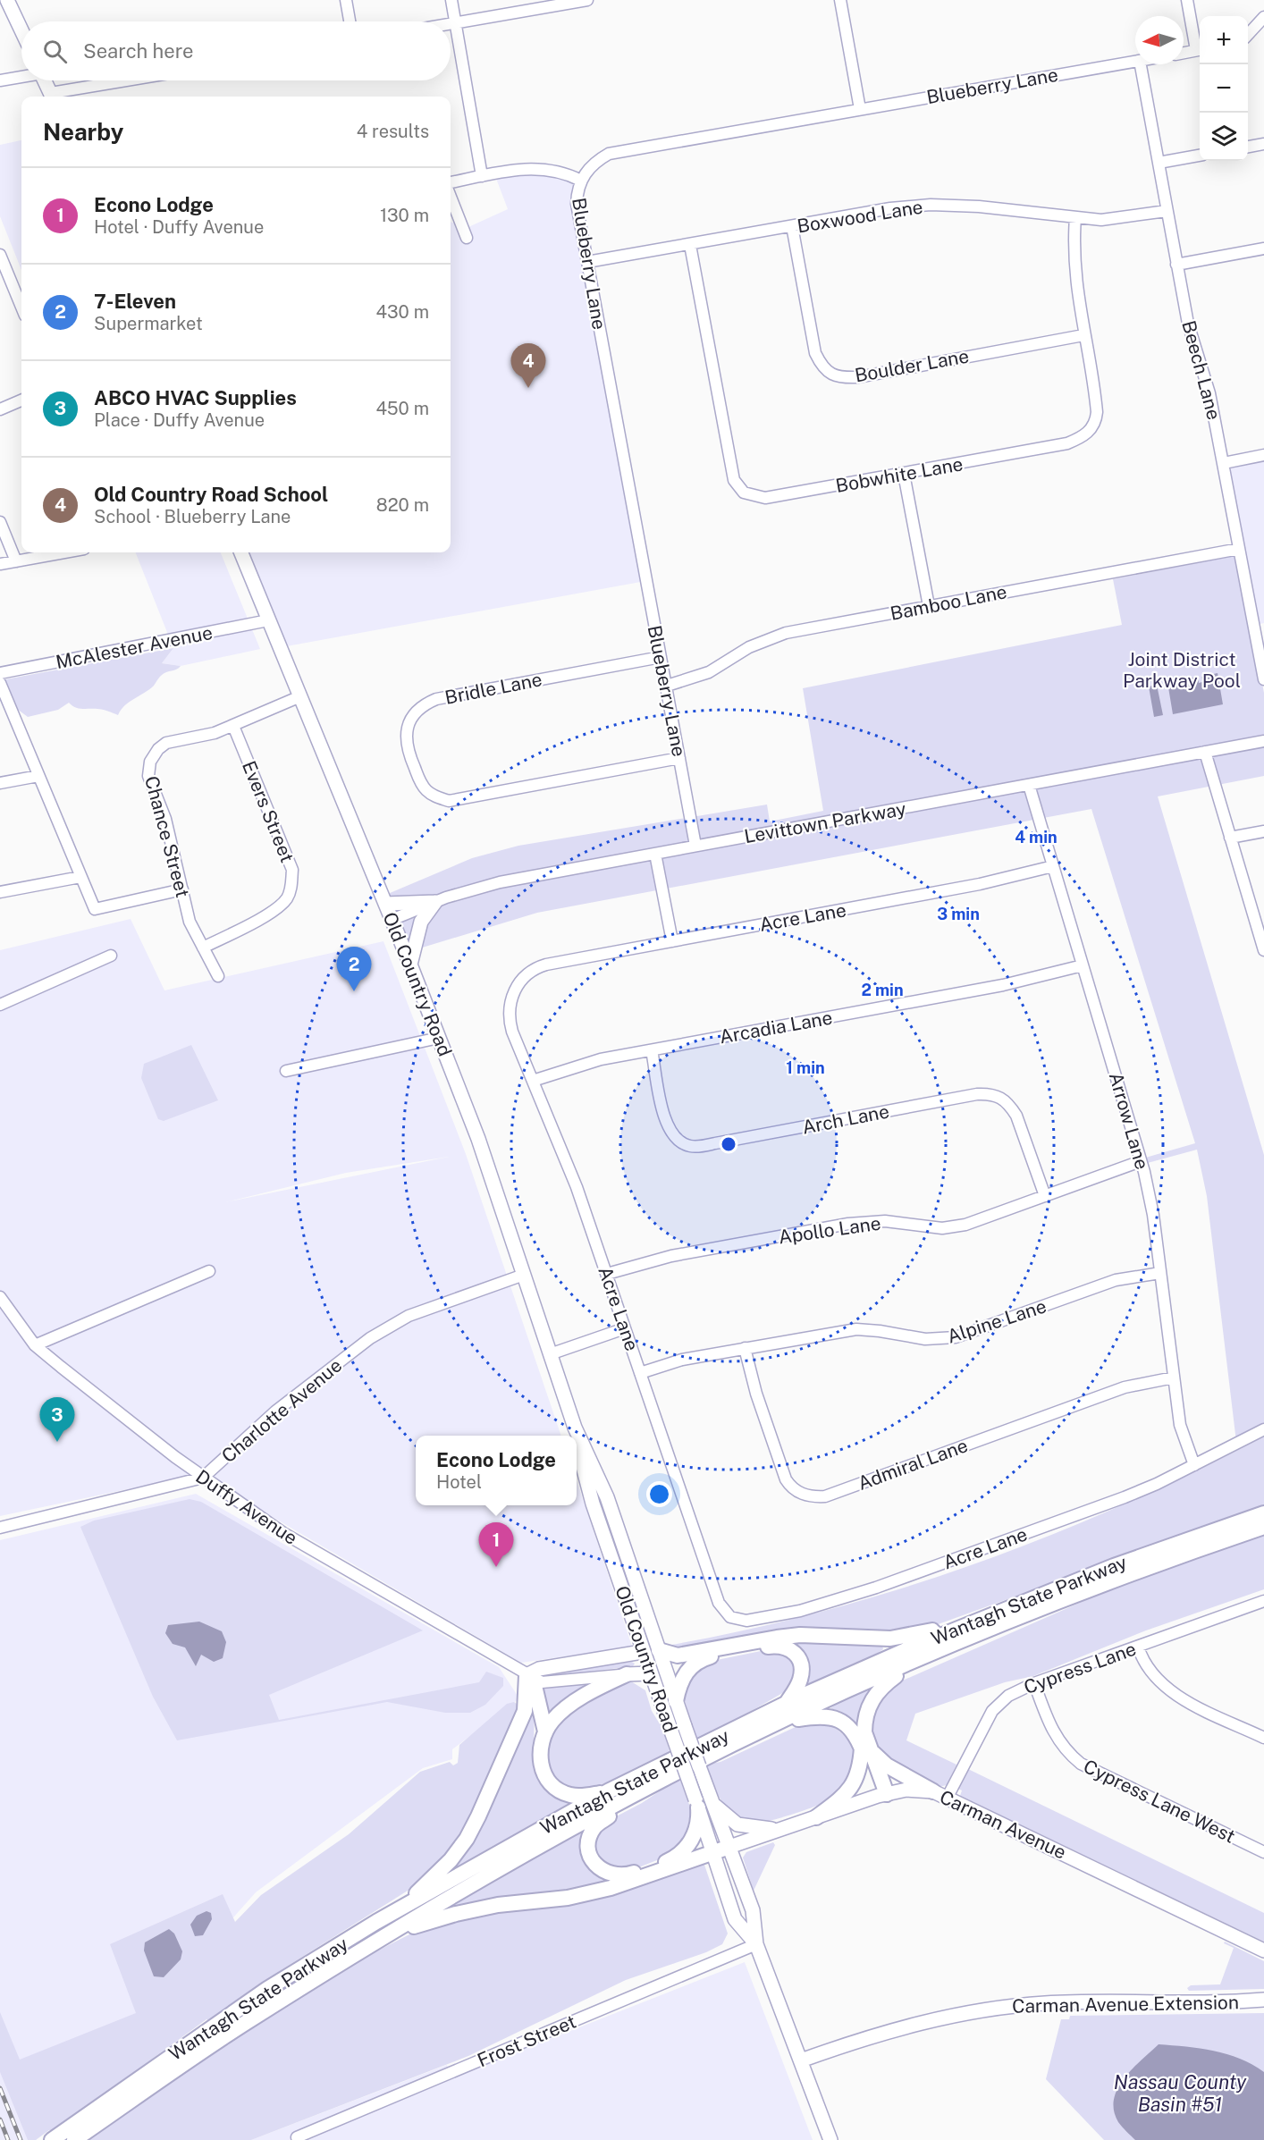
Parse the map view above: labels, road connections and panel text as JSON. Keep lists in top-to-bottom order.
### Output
{
  "streets": {
    "highway": ["Wantagh State Parkway"],
    "main road": [
      "Old Country Road",
      "Duffy Avenue",
      "Carman Avenue",
      "Carman Avenue Extension"
    ],
    "street": [
      "Blueberry Lane",
      "Boxwood Lane",
      "Boulder Lane",
      "Beech Lane",
      "Bobwhite Lane",
      "Bamboo Lane",
      "McAlester Avenue",
      "Bridle Lane",
      "Evers Street",
      "Levittown Parkway",
      "Chance Street",
      "Acre Lane",
      "Arcadia Lane",
      "Arch Lane",
      "Arrow Lane",
      "Apollo Lane",
      "Alpine Lane",
      "Charlotte Avenue",
      "Admiral Lane",
      "Cypress Lane",
      "Cypress Lane West",
      "Frost Street"
    ]
  },
  "crossings": [
    ["Blueberry Lane", "Boxwood Lane"],
    ["Blueberry Lane", "Bamboo Lane"],
    ["Blueberry Lane", "Bridle Lane"],
    ["Blueberry Lane", "Levittown Parkway"],
    ["Boxwood Lane", "Boulder Lane"],
    ["Boxwood Lane", "Beech Lane"],
    ["Boxwood Lane", "Bobwhite Lane"],
    ["Boulder Lane", "Bobwhite Lane"],
    ["Beech Lane", "Bamboo Lane"],
    ["McAlester Avenue", "Old Country Road"],
    ["Evers Street", "Chance Street"],
    ["Levittown Parkway", "Old Country Road"],
    ["Levittown Parkway", "Arrow Lane"],
    ["Chance Street", "Old Country Road"],
    ["Acre Lane", "Arcadia Lane"],
    ["Acre Lane", "Arrow Lane"],
    ["Acre Lane", "Apollo Lane"],
    ["Acre Lane", "Alpine Lane"],
    ["Old Country Road", "Charlotte Avenue"],
    ["Old Country Road", "Duffy Avenue"],
    ["Old Country Road", "Carman Avenue"],
    ["Old Country Road", "Carman Avenue Extension"],
    ["Old Country Road", "Frost Street"],
    ["Arcadia Lane", "Arch Lane"],
    ["Arcadia Lane", "Arrow Lane"],
    ["Arch Lane", "Apollo Lane"],
    ["Arrow Lane", "Apollo Lane"],
    ["Arrow Lane", "Alpine Lane"],
    ["Arrow Lane", "Admiral Lane"],
    ["Alpine Lane", "Admiral Lane"],
    ["Charlotte Avenue", "Duffy Avenue"],
    ["Cypress Lane", "Cypress Lane West"],
    ["Cypress Lane", "Carman Avenue"]
  ],
  "water": ["Nassau County Basin #51"],
  "parks": ["Joint District Parkway Pool"],
  "north": "left",
  "page": {
    "map_buttons": ["+", "−"],
    "search": "Search here",
    "heading": ["Nearby", "4 results"],
    "list": [
      {
        "mark": "1",
        "name": "Econo Lodge",
        "note": "Hotel · Duffy Avenue",
        "value": "130 m"
      },
      {
        "mark": "2",
        "name": "7-Eleven",
        "note": "Supermarket",
        "value": "430 m"
      },
      {
        "mark": "3",
        "name": "ABCO HVAC Supplies",
        "note": "Place · Duffy Avenue",
        "value": "450 m"
      },
      {
        "mark": "4",
        "name": "Old Country Road School",
        "note": "School · Blueberry Lane",
        "value": "820 m"
      }
    ],
    "pins": [
      "4",
      "2",
      "3",
      "1"
    ],
    "popup": ["Econo Lodge", "Hotel"]
  },
  "rings": [
    "4 min",
    "3 min",
    "2 min",
    "1 min"
  ]
}
